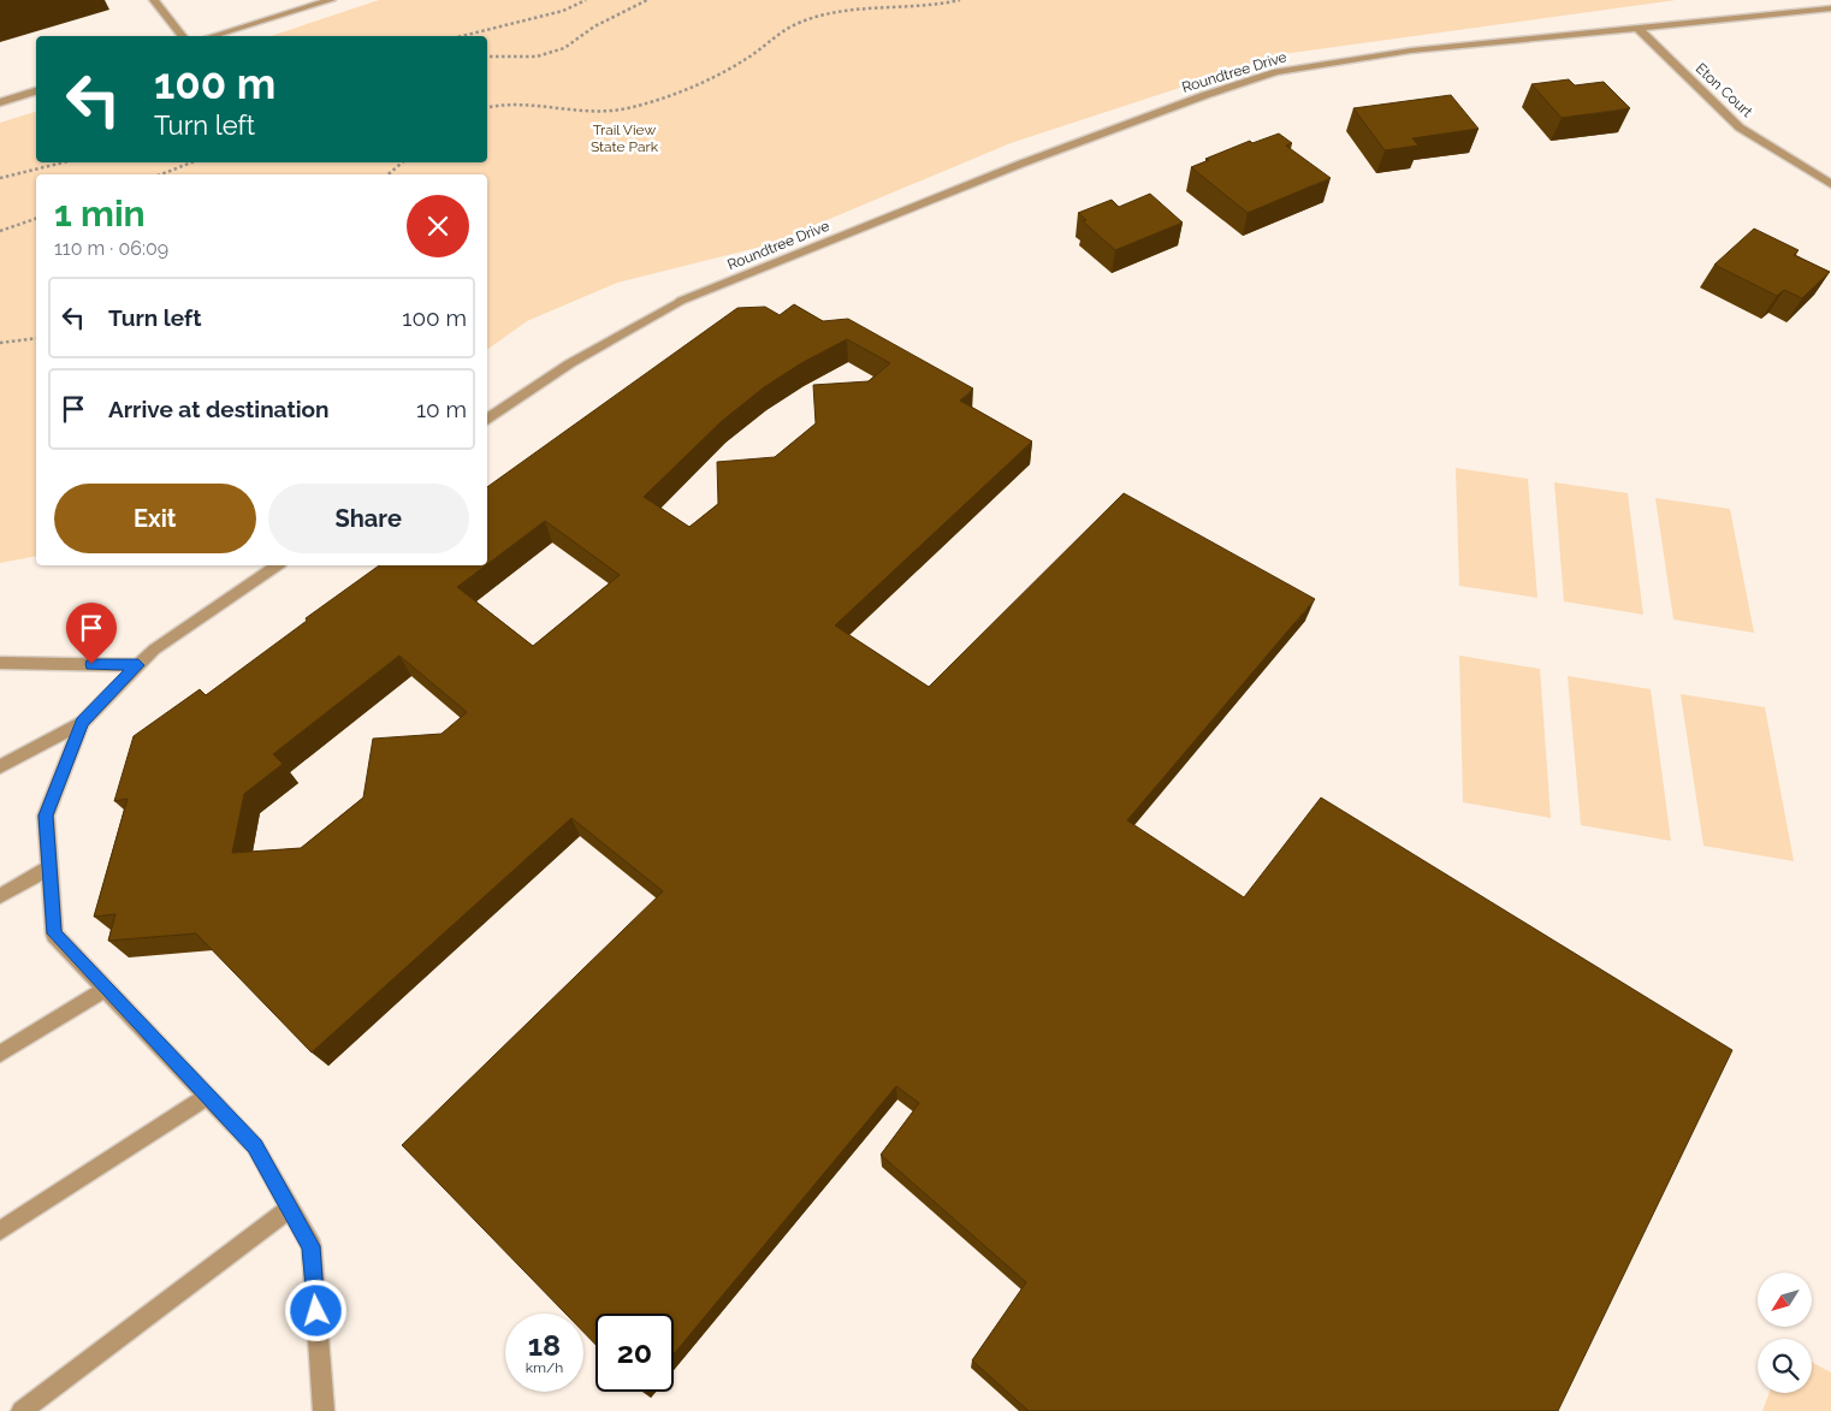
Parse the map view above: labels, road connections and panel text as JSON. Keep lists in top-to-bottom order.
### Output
{
  "streets": {
    "street": ["Roundtree Drive", "Eton Court"]
  },
  "crossings": [
    ["Roundtree Drive", "Eton Court"]
  ],
  "parks": ["Trail View State Park"],
  "north": "bottom left",
  "page": {
    "turn": ["100 m", "Turn left"],
    "heading": ["1 min", "110 m · 06:09"],
    "list": [
      {
        "name": "Turn left",
        "value": "100 m"
      },
      {
        "name": "Arrive at destination",
        "value": "10 m"
      }
    ],
    "buttons": ["Exit", "Share"],
    "speed": "18 km/h",
    "limit": "20"
  }
}
